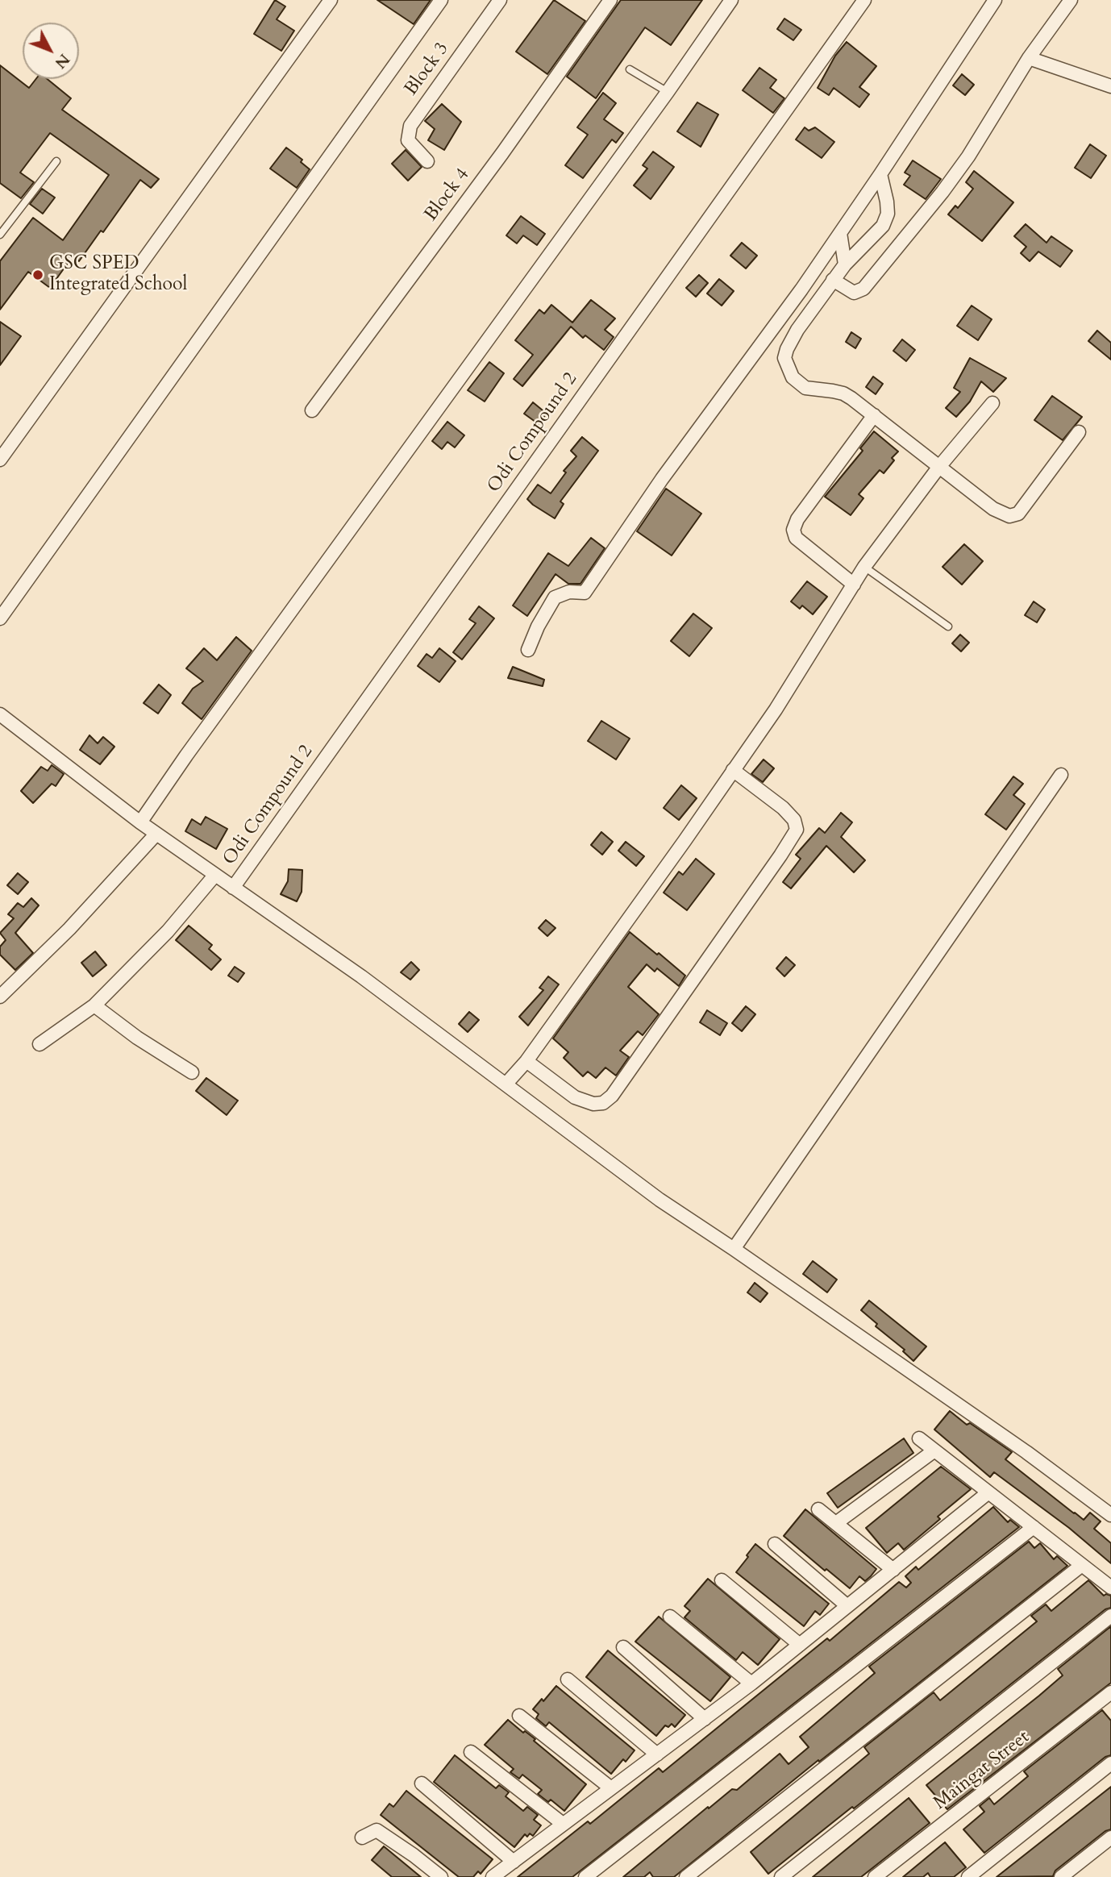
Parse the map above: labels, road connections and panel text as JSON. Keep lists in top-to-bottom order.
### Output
{
  "streets": {
    "street": [
      "Block 3",
      "Block 4",
      "Odi Compound 2",
      "Maingat Street"
    ]
  },
  "places": ["GSC SPED Integrated School"],
  "north": "bottom right"
}
